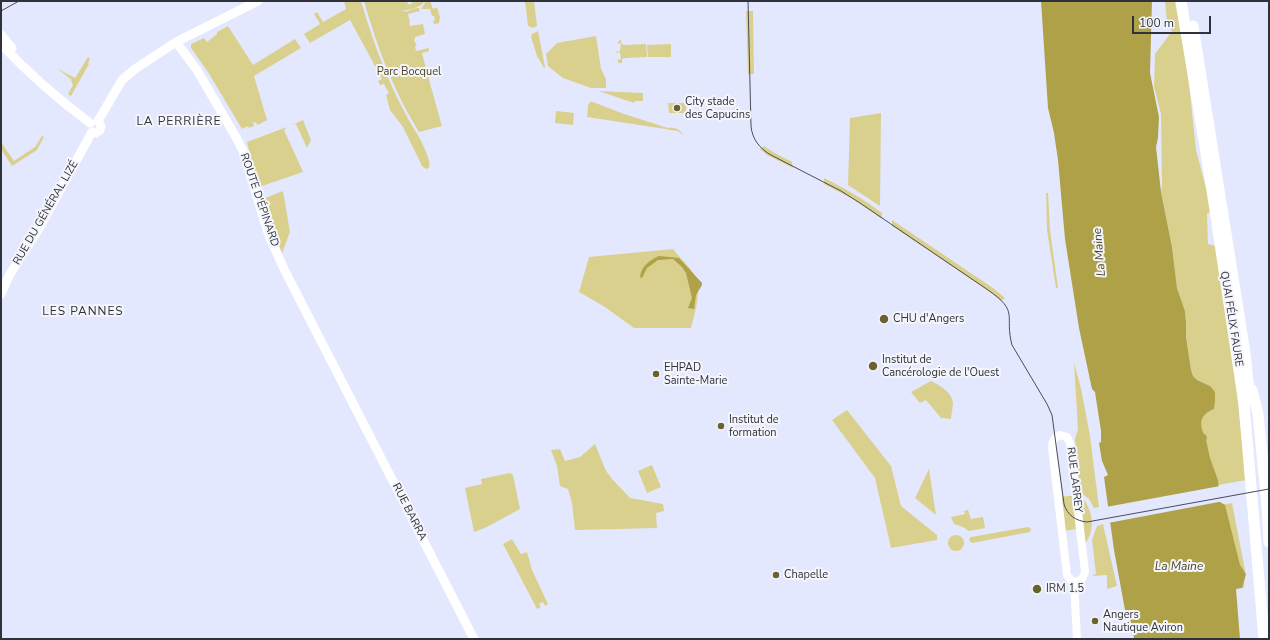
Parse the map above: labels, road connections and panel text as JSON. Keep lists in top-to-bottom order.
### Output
{
  "streets": {
    "highway": ["QUAI FÉLIX FAURE"],
    "main road": ["ROUTE D'ÉPINARD", "RUE DU GÉNÉRAL LIZÉ", "RUE BARRA"],
    "street": ["RUE LARREY"]
  },
  "crossings": [
    ["ROUTE D'ÉPINARD", "RUE DU GÉNÉRAL LIZÉ"],
    ["ROUTE D'ÉPINARD", "RUE BARRA"]
  ],
  "districts": ["LA PERRIÈRE", "LES PANNES"],
  "water": ["La Maine"],
  "parks": ["Parc Bocquel"],
  "places": [
    "City stade des Capucins",
    "CHU d'Angers",
    "Institut de Cancérologie de l'Ouest",
    "EHPAD Sainte-Marie",
    "Institut de formation",
    "Chapelle",
    "IRM 1.5",
    "Angers Nautique Aviron"
  ],
  "scale_bar": "100 m"
}
